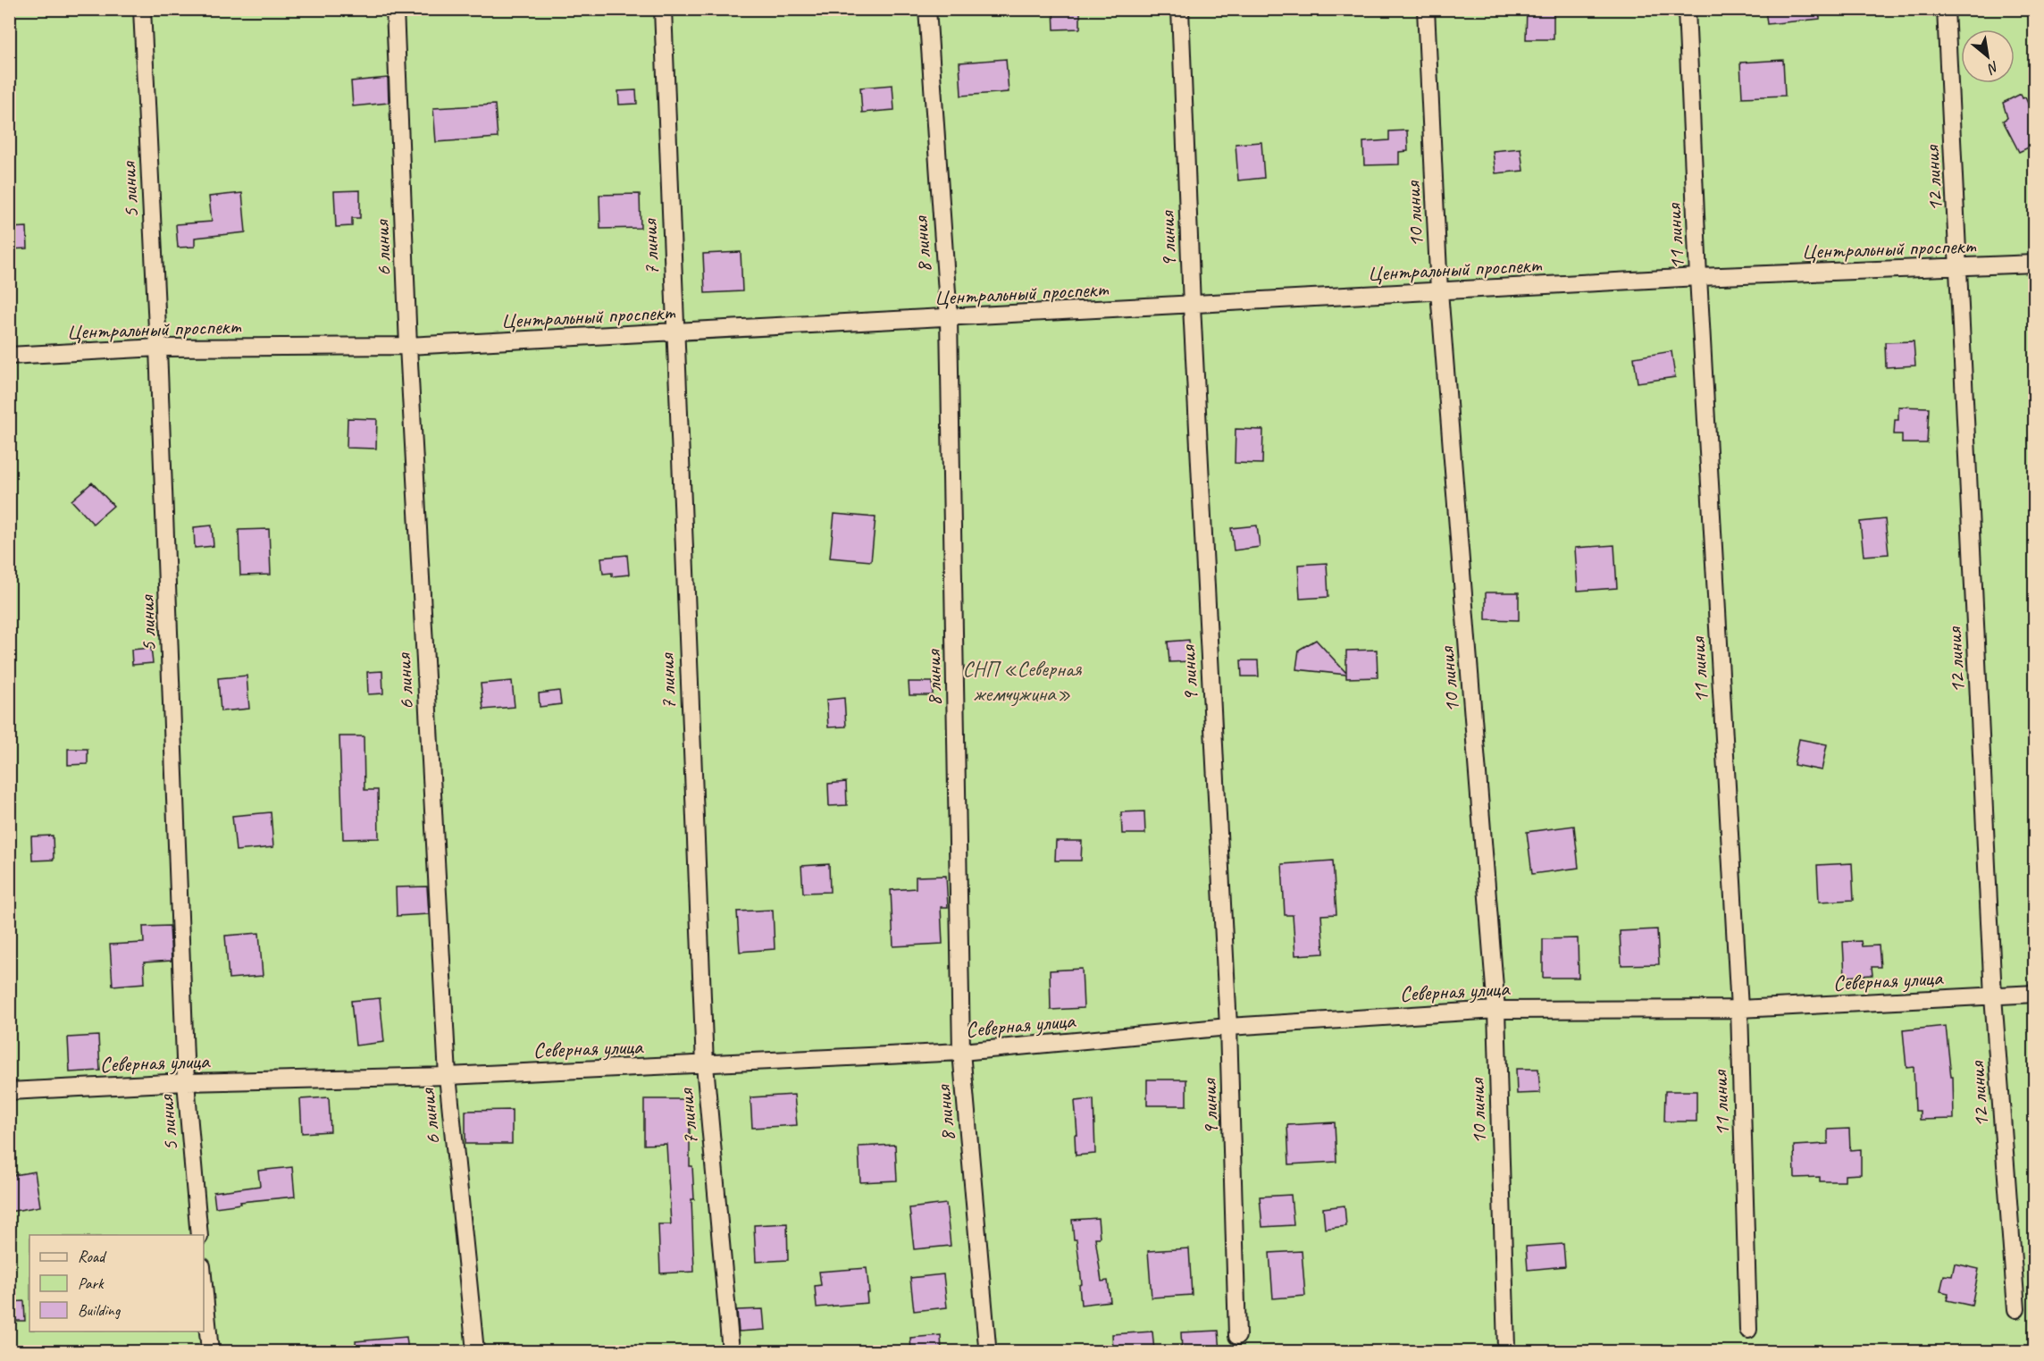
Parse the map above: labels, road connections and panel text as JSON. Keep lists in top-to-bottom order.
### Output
{
  "streets": {
    "street": [
      "12 линия",
      "5 линия",
      "10 линия",
      "11 линия",
      "9 линия",
      "8 линия",
      "7 линия",
      "6 линия",
      "Центральный проспект",
      "Северная улица"
    ]
  },
  "crossings": [
    ["12 линия", "Центральный проспект"],
    ["12 линия", "Северная улица"],
    ["5 линия", "Центральный проспект"],
    ["5 линия", "Северная улица"],
    ["10 линия", "Центральный проспект"],
    ["10 линия", "Северная улица"],
    ["11 линия", "Центральный проспект"],
    ["11 линия", "Северная улица"],
    ["9 линия", "Центральный проспект"],
    ["9 линия", "Северная улица"],
    ["8 линия", "Центральный проспект"],
    ["8 линия", "Северная улица"],
    ["7 линия", "Центральный проспект"],
    ["7 линия", "Северная улица"],
    ["6 линия", "Центральный проспект"],
    ["6 линия", "Северная улица"]
  ],
  "parks": ["СНП «Северная жемчужина»"],
  "legend": ["Road", "Park", "Building"],
  "north": "bottom right"
}
